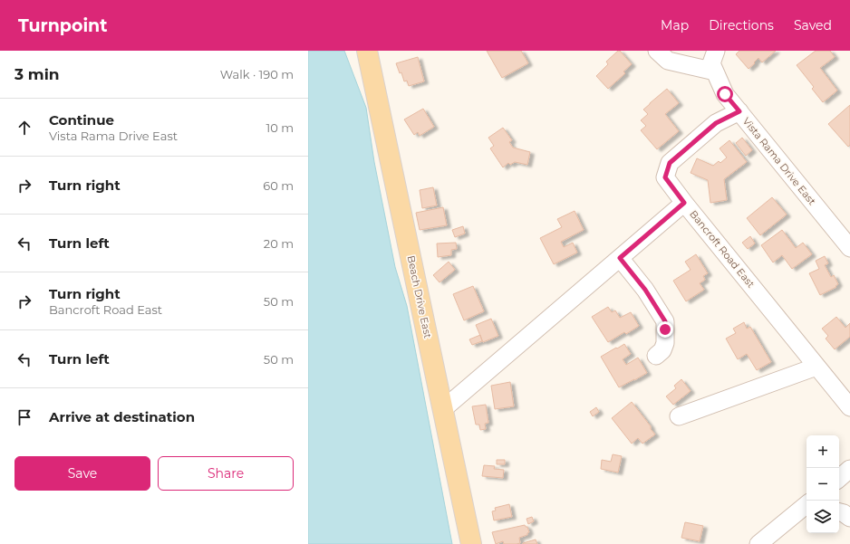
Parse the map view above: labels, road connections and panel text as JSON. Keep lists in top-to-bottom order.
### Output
{
  "streets": {
    "main road": ["Beach Drive East"],
    "street": ["Vista Rama Drive East", "Bancroft Road East"]
  },
  "crossings": [
    ["Bancroft Road East", "Beach Drive East"]
  ],
  "page": {
    "header": "Turnpoint",
    "nav": ["Map", "Directions", "Saved"],
    "heading": ["3 min", "Walk · 190 m"],
    "list": [
      ["Continue", "Vista Rama Drive East", "10 m"],
      ["Turn right", "60 m"],
      ["Turn left", "20 m"],
      ["Turn right", "Bancroft Road East", "50 m"],
      ["Turn left", "50 m"],
      "Arrive at destination"
    ],
    "map_buttons": ["+", "−"],
    "buttons": ["Save", "Share"]
  }
}
